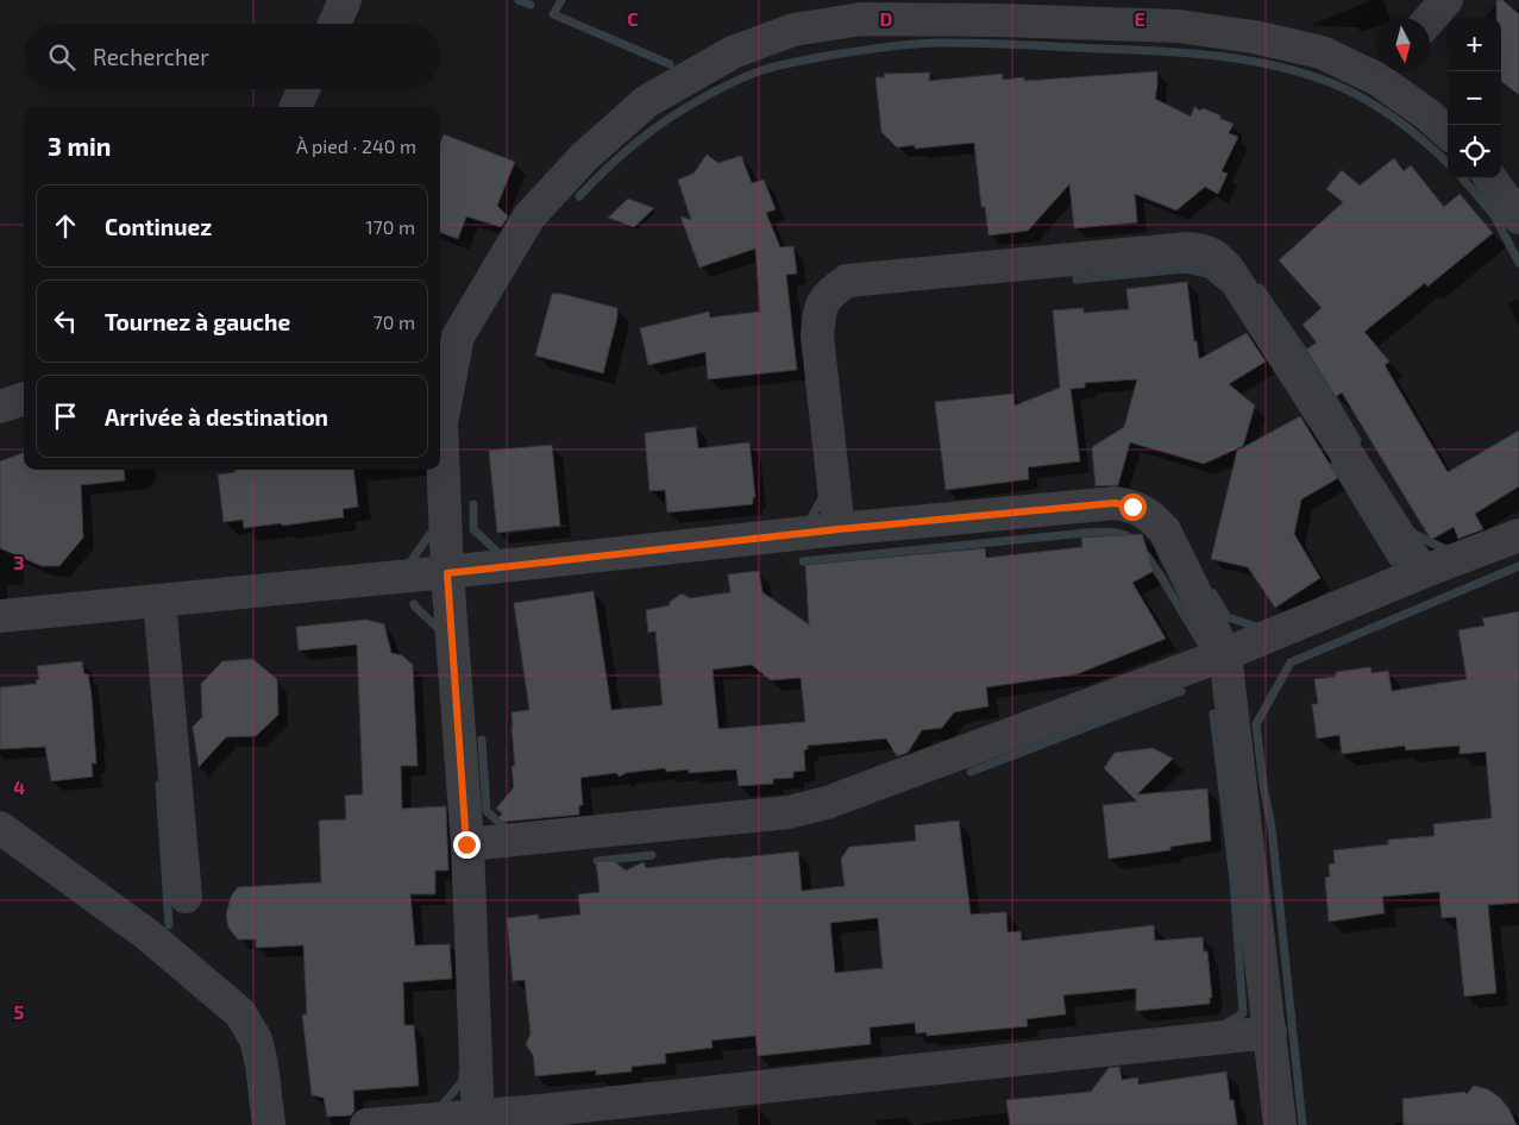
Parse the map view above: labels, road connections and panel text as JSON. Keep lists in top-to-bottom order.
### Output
{
  "north": "bottom",
  "page": {
    "map_buttons": ["+", "−"],
    "search": "Rechercher",
    "heading": ["3 min", "À pied · 240 m"],
    "list": [
      ["Continuez", "170 m"],
      ["Tournez à gauche", "70 m"],
      "Arrivée à destination"
    ]
  },
  "grid": {
    "columns": ["C", "D", "E"],
    "rows": ["3", "4", "5"]
  }
}
